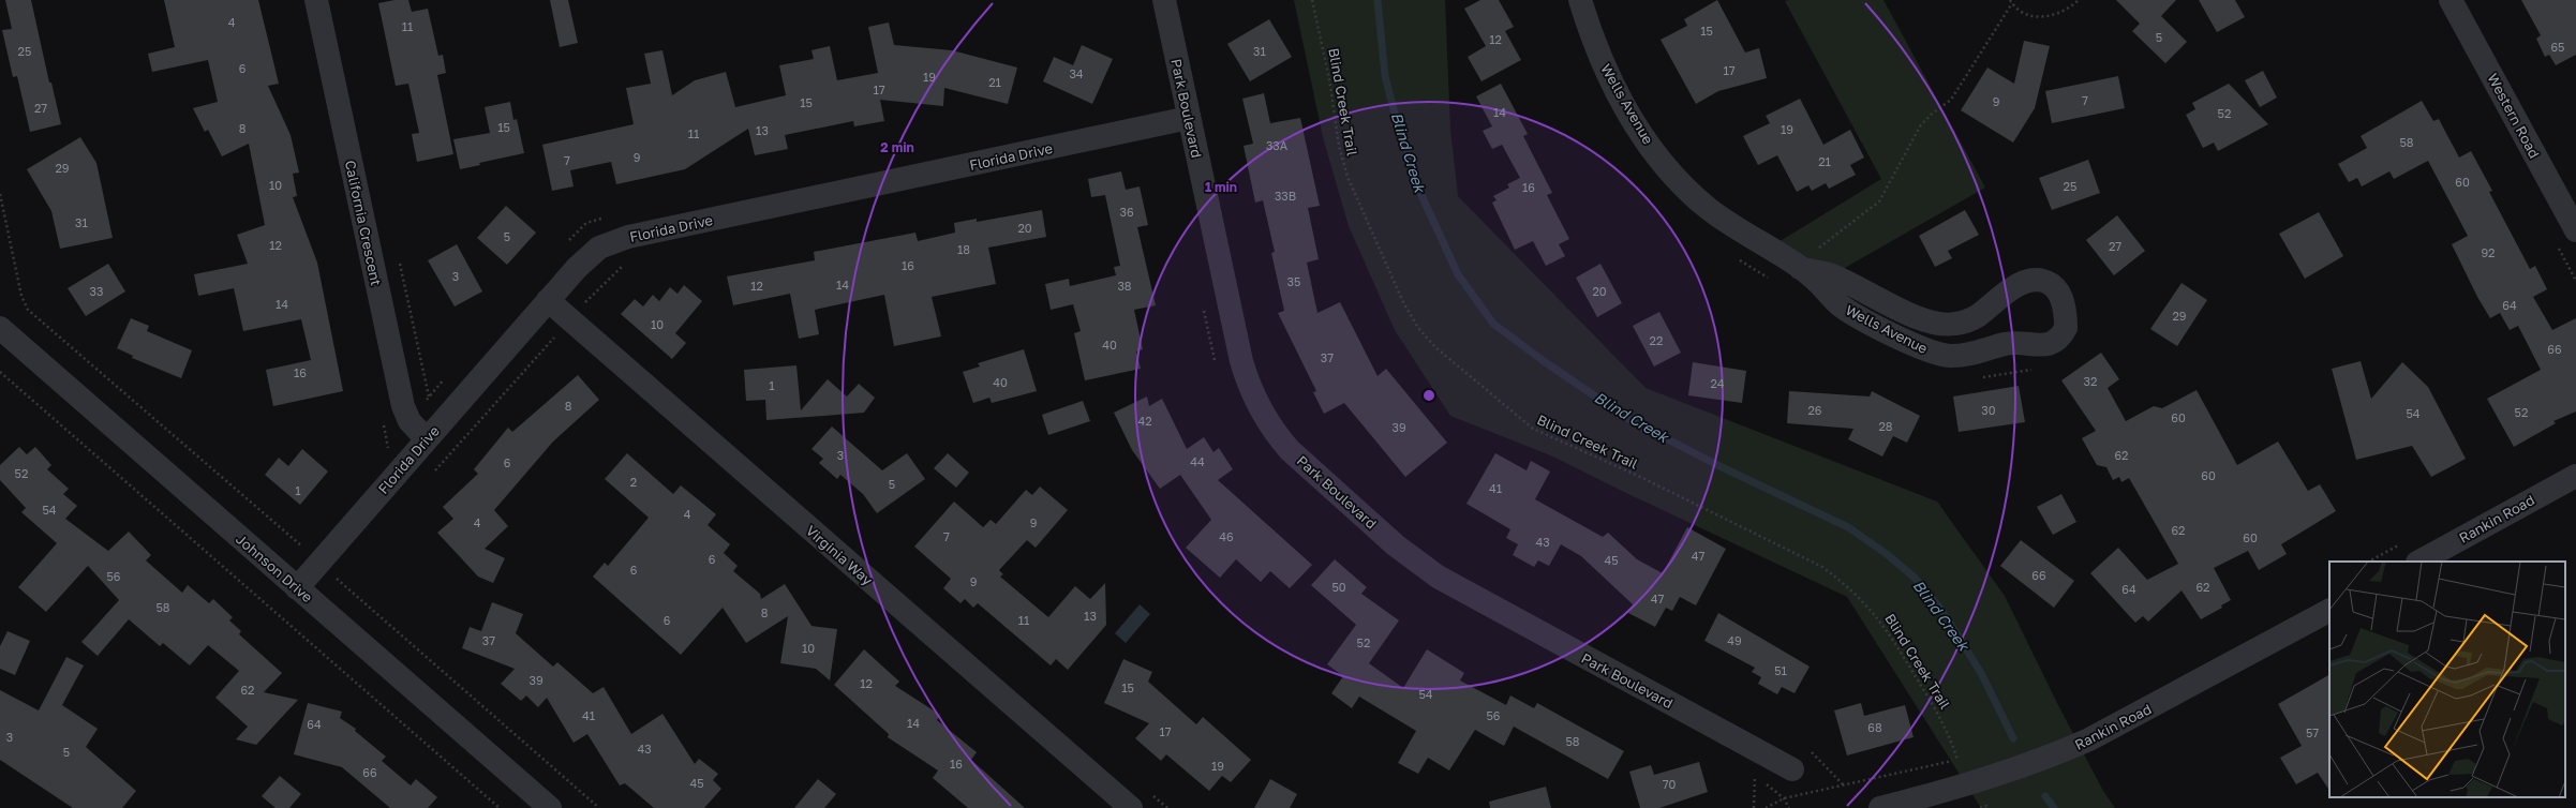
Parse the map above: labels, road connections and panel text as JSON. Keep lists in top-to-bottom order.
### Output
{
  "streets": {
    "street": [
      "Wells Avenue",
      "Park Boulevard",
      "Western Road",
      "Florida Drive",
      "California Crescent",
      "Rankin Road",
      "Virginia Way",
      "Johnson Drive"
    ],
    "path": ["Blind Creek Trail"]
  },
  "crossings": [
    ["Park Boulevard", "Florida Drive"],
    ["Florida Drive", "California Crescent"],
    ["Florida Drive", "Virginia Way"],
    ["Florida Drive", "Johnson Drive"]
  ],
  "water": ["Blind Creek"],
  "house_numbers": [
    "4",
    "11",
    "15",
    "5",
    "12",
    "65",
    "25",
    "31",
    "6",
    "17",
    "34",
    "19",
    "21",
    "17",
    "7",
    "9",
    "15",
    "27",
    "14",
    "52",
    "15",
    "8",
    "19",
    "13",
    "11",
    "58",
    "33A",
    "9",
    "7",
    "21",
    "29",
    "60",
    "10",
    "25",
    "16",
    "33B",
    "36",
    "31",
    "20",
    "5",
    "12",
    "27",
    "18",
    "92",
    "16",
    "3",
    "35",
    "14",
    "12",
    "38",
    "33",
    "20",
    "14",
    "64",
    "29",
    "10",
    "22",
    "40",
    "66",
    "37",
    "16",
    "32",
    "40",
    "24",
    "1",
    "8",
    "26",
    "30",
    "52",
    "54",
    "60",
    "42",
    "28",
    "39",
    "3",
    "62",
    "44",
    "6",
    "52",
    "60",
    "2",
    "5",
    "41",
    "1",
    "54",
    "4",
    "4",
    "9",
    "62",
    "7",
    "46",
    "60",
    "43",
    "47",
    "6",
    "45",
    "6",
    "66",
    "56",
    "9",
    "50",
    "62",
    "64",
    "47",
    "58",
    "8",
    "13",
    "6",
    "11",
    "37",
    "49",
    "52",
    "10",
    "51",
    "39",
    "12",
    "15",
    "62",
    "54",
    "41",
    "56",
    "14",
    "64",
    "68",
    "17",
    "57",
    "3",
    "58",
    "43",
    "5",
    "16",
    "19",
    "66",
    "45",
    "70"
  ],
  "rings": ["2 min", "1 min"]
}
